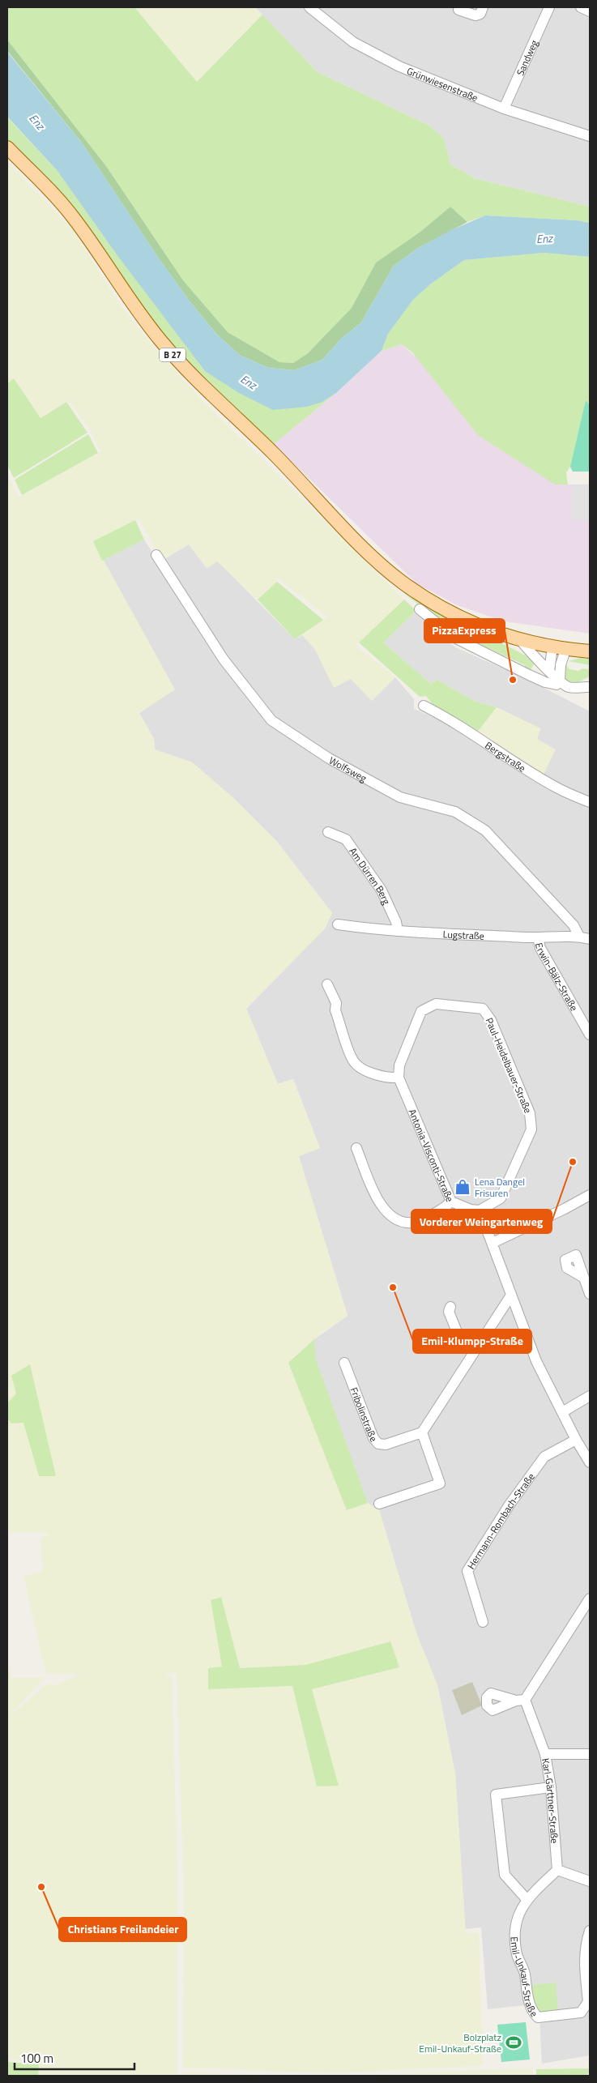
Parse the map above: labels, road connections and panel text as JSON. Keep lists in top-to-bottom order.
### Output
{
  "streets": {
    "main road": ["B 27"],
    "street": [
      "Sandweg",
      "Grünwiesenstraße",
      "Bergstraße",
      "Wolfsweg",
      "Am Dürren Berg",
      "Lugstraße",
      "Erwin-Bälz-Straße",
      "Paul-Heidelbauer-Straße",
      "Antonia-Visconti-Straße",
      "Fribolinstraße",
      "Hermann-Rombach-Straße",
      "Karl-Gärttner-Straße",
      "Emil-Unkauf-Straße"
    ]
  },
  "crossings": [
    ["Sandweg", "Grünwiesenstraße"],
    ["Wolfsweg", "Lugstraße"],
    ["Am Dürren Berg", "Lugstraße"],
    ["Lugstraße", "Erwin-Bälz-Straße"],
    ["Paul-Heidelbauer-Straße", "Antonia-Visconti-Straße"],
    ["Karl-Gärttner-Straße", "Emil-Unkauf-Straße"]
  ],
  "water": ["Enz"],
  "places": {
    "other": [
      "PizzaExpress",
      "Vorderer Weingartenweg",
      "Emil-Klumpp-Straße",
      "Christians Freilandeier"
    ],
    "shop": ["Lena Dangel Frisuren"],
    "sports": ["Bolzplatz Emil-Unkauf-Straße"]
  },
  "scale_bar": "100 m"
}
